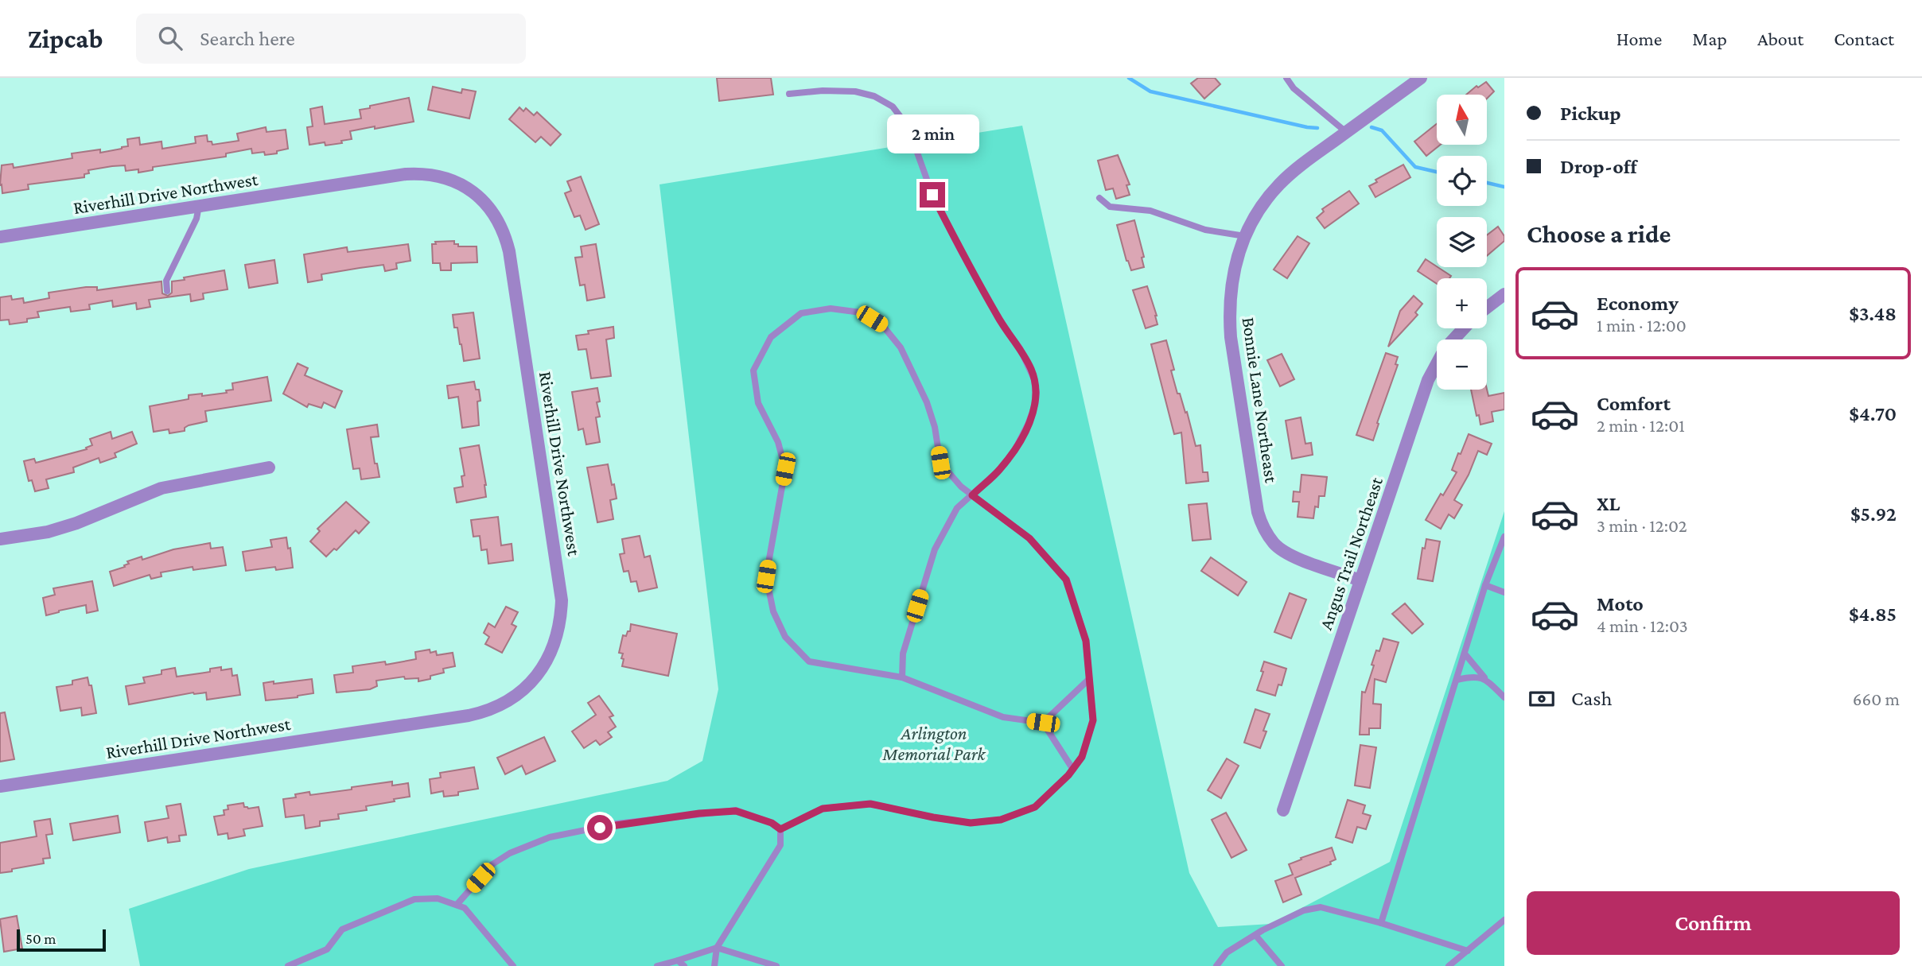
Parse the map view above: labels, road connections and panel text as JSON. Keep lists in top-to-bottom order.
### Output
{
  "streets": {
    "street": ["Riverhill Drive Northwest", "Bonnie Lane Northeast", "Angus Trail Northeast"]
  },
  "crossings": [
    ["Bonnie Lane Northeast", "Angus Trail Northeast"]
  ],
  "parks": ["Arlington Memorial Park"],
  "scale_bar": "50 m",
  "north": "top",
  "page": {
    "header": "Zipcab",
    "search": "Search here",
    "nav": [
      "Home",
      "Map",
      "About",
      "Contact"
    ],
    "banner": ["Pickup", "Drop-off"],
    "map_buttons": ["+", "−"],
    "bubble": "2 min",
    "heading": "Choose a ride",
    "list": [
      {
        "name": "Economy",
        "note": "1 min · 12:00",
        "value": "$3.48"
      },
      {
        "name": "Comfort",
        "note": "2 min · 12:01",
        "value": "$4.70"
      },
      {
        "name": "XL",
        "note": "3 min · 12:02",
        "value": "$5.92"
      },
      {
        "name": "Moto",
        "note": "4 min · 12:03",
        "value": "$4.85"
      }
    ],
    "pay": ["Cash", "660 m"],
    "buttons": "Confirm",
    "scale": "50 m"
  }
}
